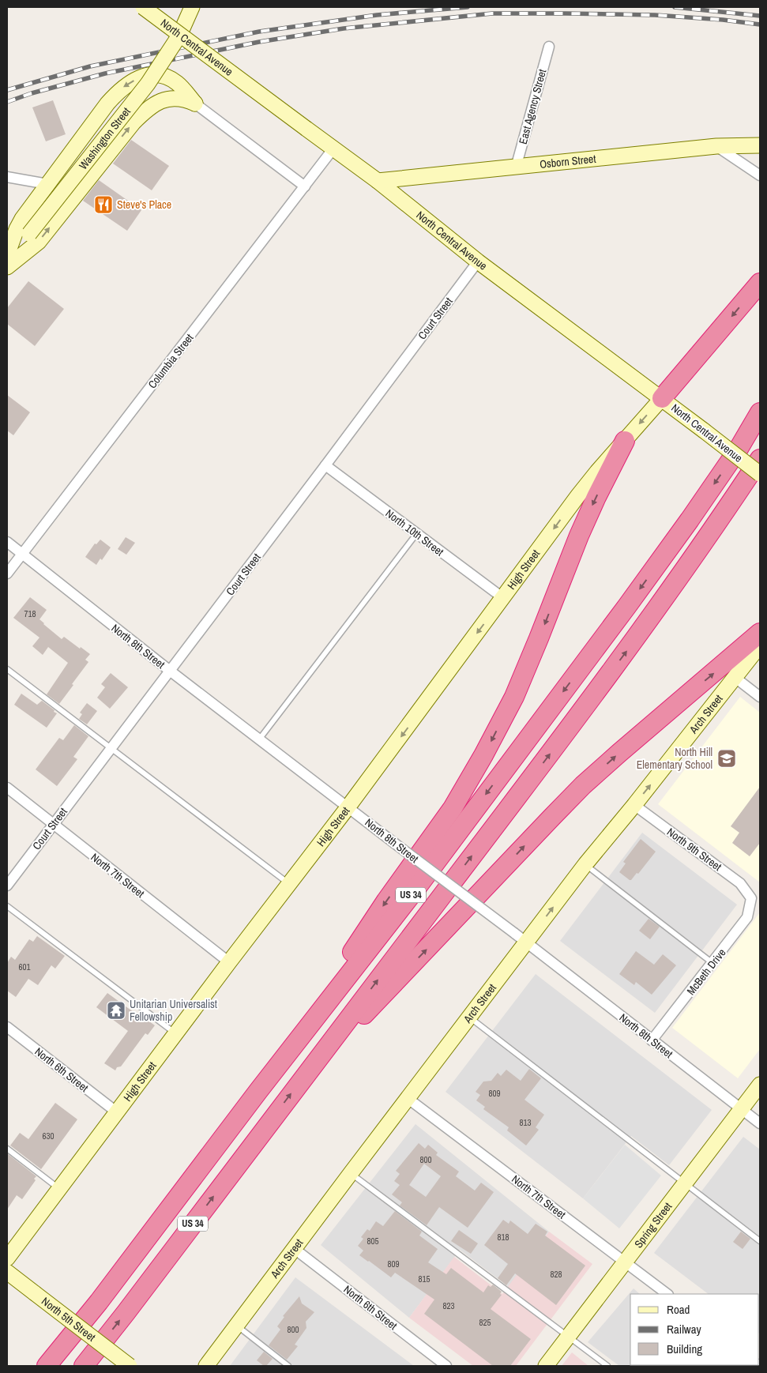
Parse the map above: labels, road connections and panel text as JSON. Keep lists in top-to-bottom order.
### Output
{
  "streets": {
    "highway": ["US 34"],
    "main road": [
      "North Central Avenue",
      "Washington Street",
      "Osborn Street",
      "High Street",
      "Arch Street",
      "Spring Street",
      "North 5th Street"
    ],
    "street": [
      "East Agency Street",
      "Court Street",
      "Columbia Street",
      "North 10th Street",
      "North 8th Street",
      "North 9th Street",
      "North 7th Street",
      "McBeth Drive",
      "North 6th Street"
    ]
  },
  "crossings": [
    ["North Central Avenue", "Washington Street"],
    ["North Central Avenue", "Osborn Street"],
    ["North Central Avenue", "Court Street"],
    ["North Central Avenue", "Columbia Street"],
    ["North Central Avenue", "High Street"],
    ["East Agency Street", "Osborn Street"],
    ["Court Street", "North 10th Street"],
    ["Court Street", "North 8th Street"],
    ["Court Street", "North 7th Street"],
    ["Columbia Street", "North 8th Street"],
    ["North 10th Street", "High Street"],
    ["High Street", "North 8th Street"],
    ["High Street", "North 7th Street"],
    ["High Street", "North 6th Street"],
    ["North 8th Street", "Arch Street"],
    ["North 8th Street", "McBeth Drive"],
    ["North 8th Street", "Spring Street"],
    ["Arch Street", "North 9th Street"],
    ["Arch Street", "North 7th Street"],
    ["Arch Street", "North 6th Street"],
    ["North 9th Street", "McBeth Drive"],
    ["North 7th Street", "Spring Street"]
  ],
  "one_way": ["High Street"],
  "places": {
    "restaurant": ["Steve's Place"],
    "school or university": ["North Hill Elementary School"],
    "temple": ["Unitarian Universalist Fellowship"]
  },
  "house_numbers": [
    "718",
    "601",
    "809",
    "813",
    "630",
    "800",
    "818",
    "805",
    "809",
    "828",
    "815",
    "823",
    "825",
    "800"
  ],
  "legend": ["Road", "Railway", "Building"]
}
